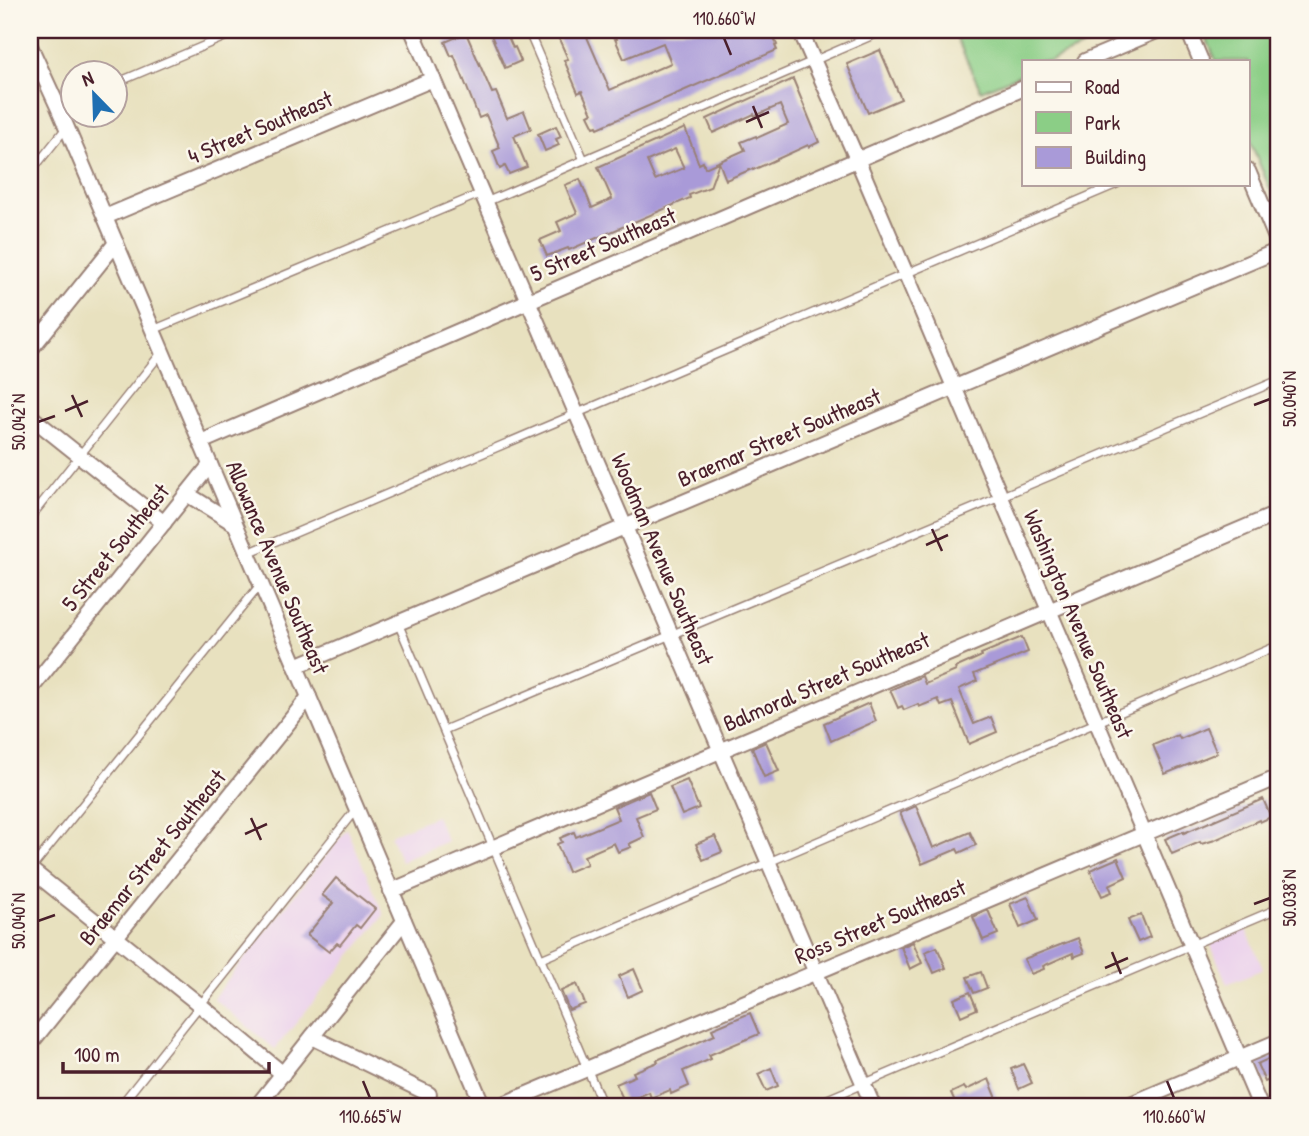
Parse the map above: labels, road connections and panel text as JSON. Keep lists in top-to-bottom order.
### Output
{
  "streets": {
    "street": [
      "4 Street Southeast",
      "5 Street Southeast",
      "Braemar Street Southeast",
      "Woodman Avenue Southeast",
      "Allowance Avenue Southeast",
      "Washington Avenue Southeast",
      "Balmoral Street Southeast",
      "Ross Street Southeast"
    ]
  },
  "crossings": [
    ["4 Street Southeast", "Woodman Avenue Southeast"],
    ["4 Street Southeast", "Allowance Avenue Southeast"],
    ["5 Street Southeast", "Woodman Avenue Southeast"],
    ["5 Street Southeast", "Allowance Avenue Southeast"],
    ["5 Street Southeast", "Washington Avenue Southeast"],
    ["Braemar Street Southeast", "Woodman Avenue Southeast"],
    ["Braemar Street Southeast", "Allowance Avenue Southeast"],
    ["Braemar Street Southeast", "Washington Avenue Southeast"],
    ["Woodman Avenue Southeast", "Balmoral Street Southeast"],
    ["Woodman Avenue Southeast", "Ross Street Southeast"],
    ["Allowance Avenue Southeast", "Balmoral Street Southeast"],
    ["Washington Avenue Southeast", "Balmoral Street Southeast"],
    ["Washington Avenue Southeast", "Ross Street Southeast"]
  ],
  "legend": ["Road", "Park", "Building"],
  "scale_bar": "100 m",
  "north": "top left",
  "coordinates": [
    "110.660°W",
    "50.040°N",
    "50.042°N",
    "50.038°N",
    "110.665°W"
  ]
}
